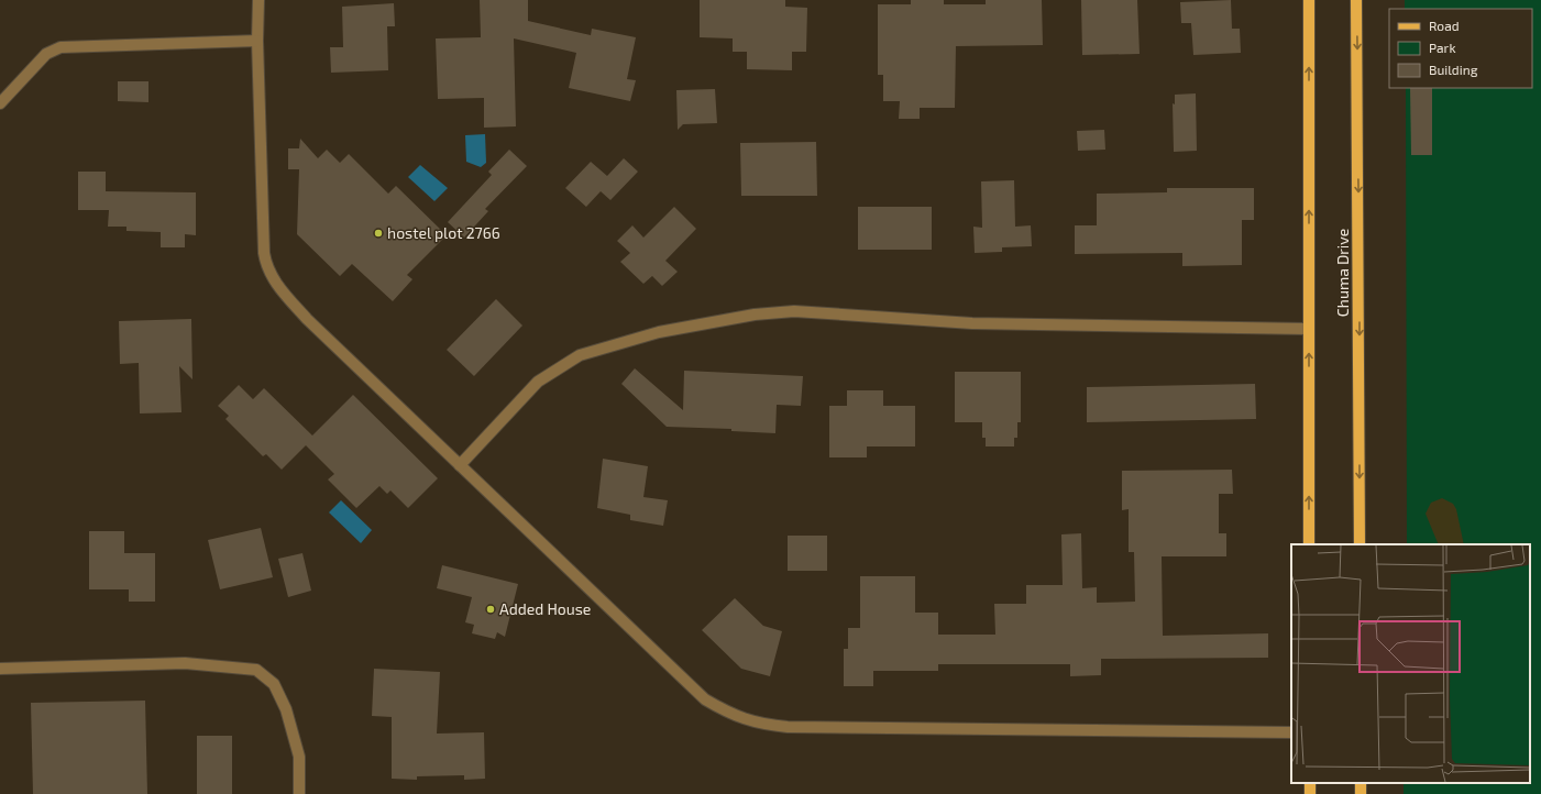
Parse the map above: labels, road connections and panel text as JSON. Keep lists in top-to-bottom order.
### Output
{
  "streets": {
    "main road": ["Chuma Drive"]
  },
  "places": ["hostel plot 2766", "Added House"],
  "legend": ["Road", "Park", "Building"]
}
